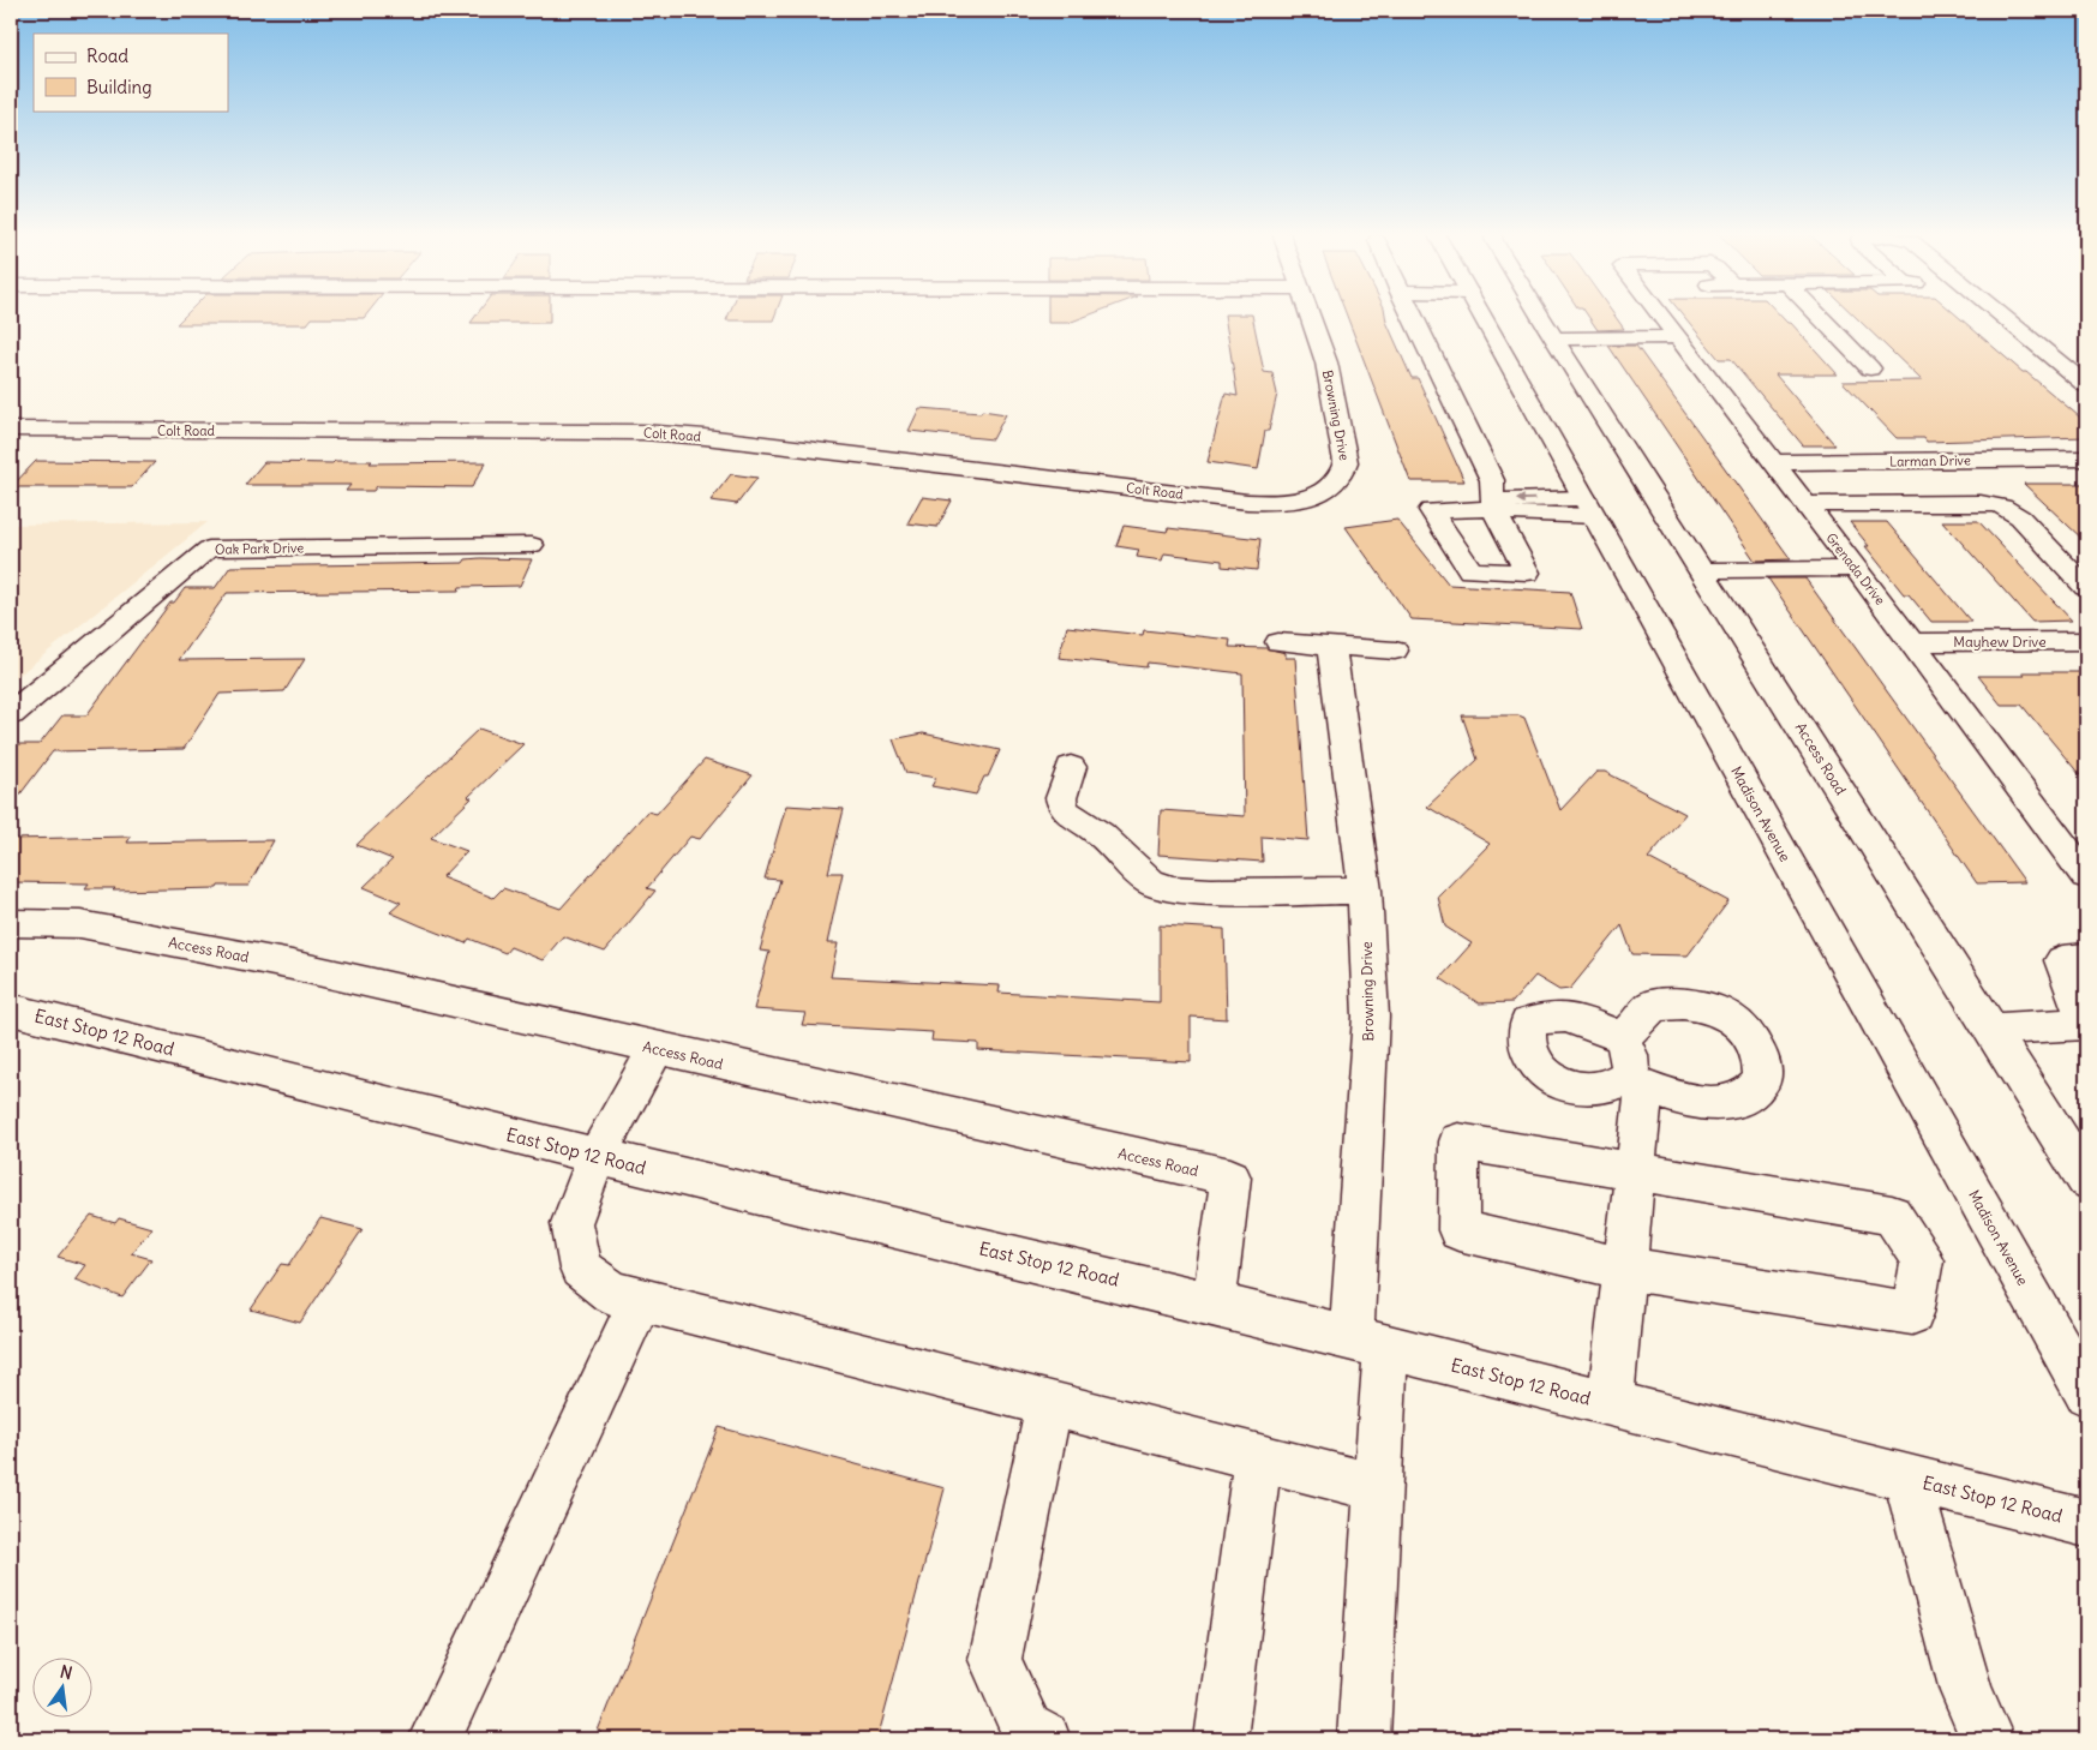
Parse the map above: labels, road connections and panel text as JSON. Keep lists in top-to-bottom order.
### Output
{
  "streets": {
    "street": [
      "Browning Drive",
      "Colt Road",
      "Larman Drive",
      "Oak Park Drive",
      "Grenada Drive",
      "Mayhew Drive",
      "Access Road",
      "Madison Avenue",
      "East Stop 12 Road"
    ]
  },
  "crossings": [
    ["Browning Drive", "Colt Road"],
    ["Browning Drive", "East Stop 12 Road"],
    ["Larman Drive", "Grenada Drive"],
    ["Grenada Drive", "Mayhew Drive"],
    ["Access Road", "East Stop 12 Road"]
  ],
  "legend": ["Road", "Building"],
  "north": "top"
}
